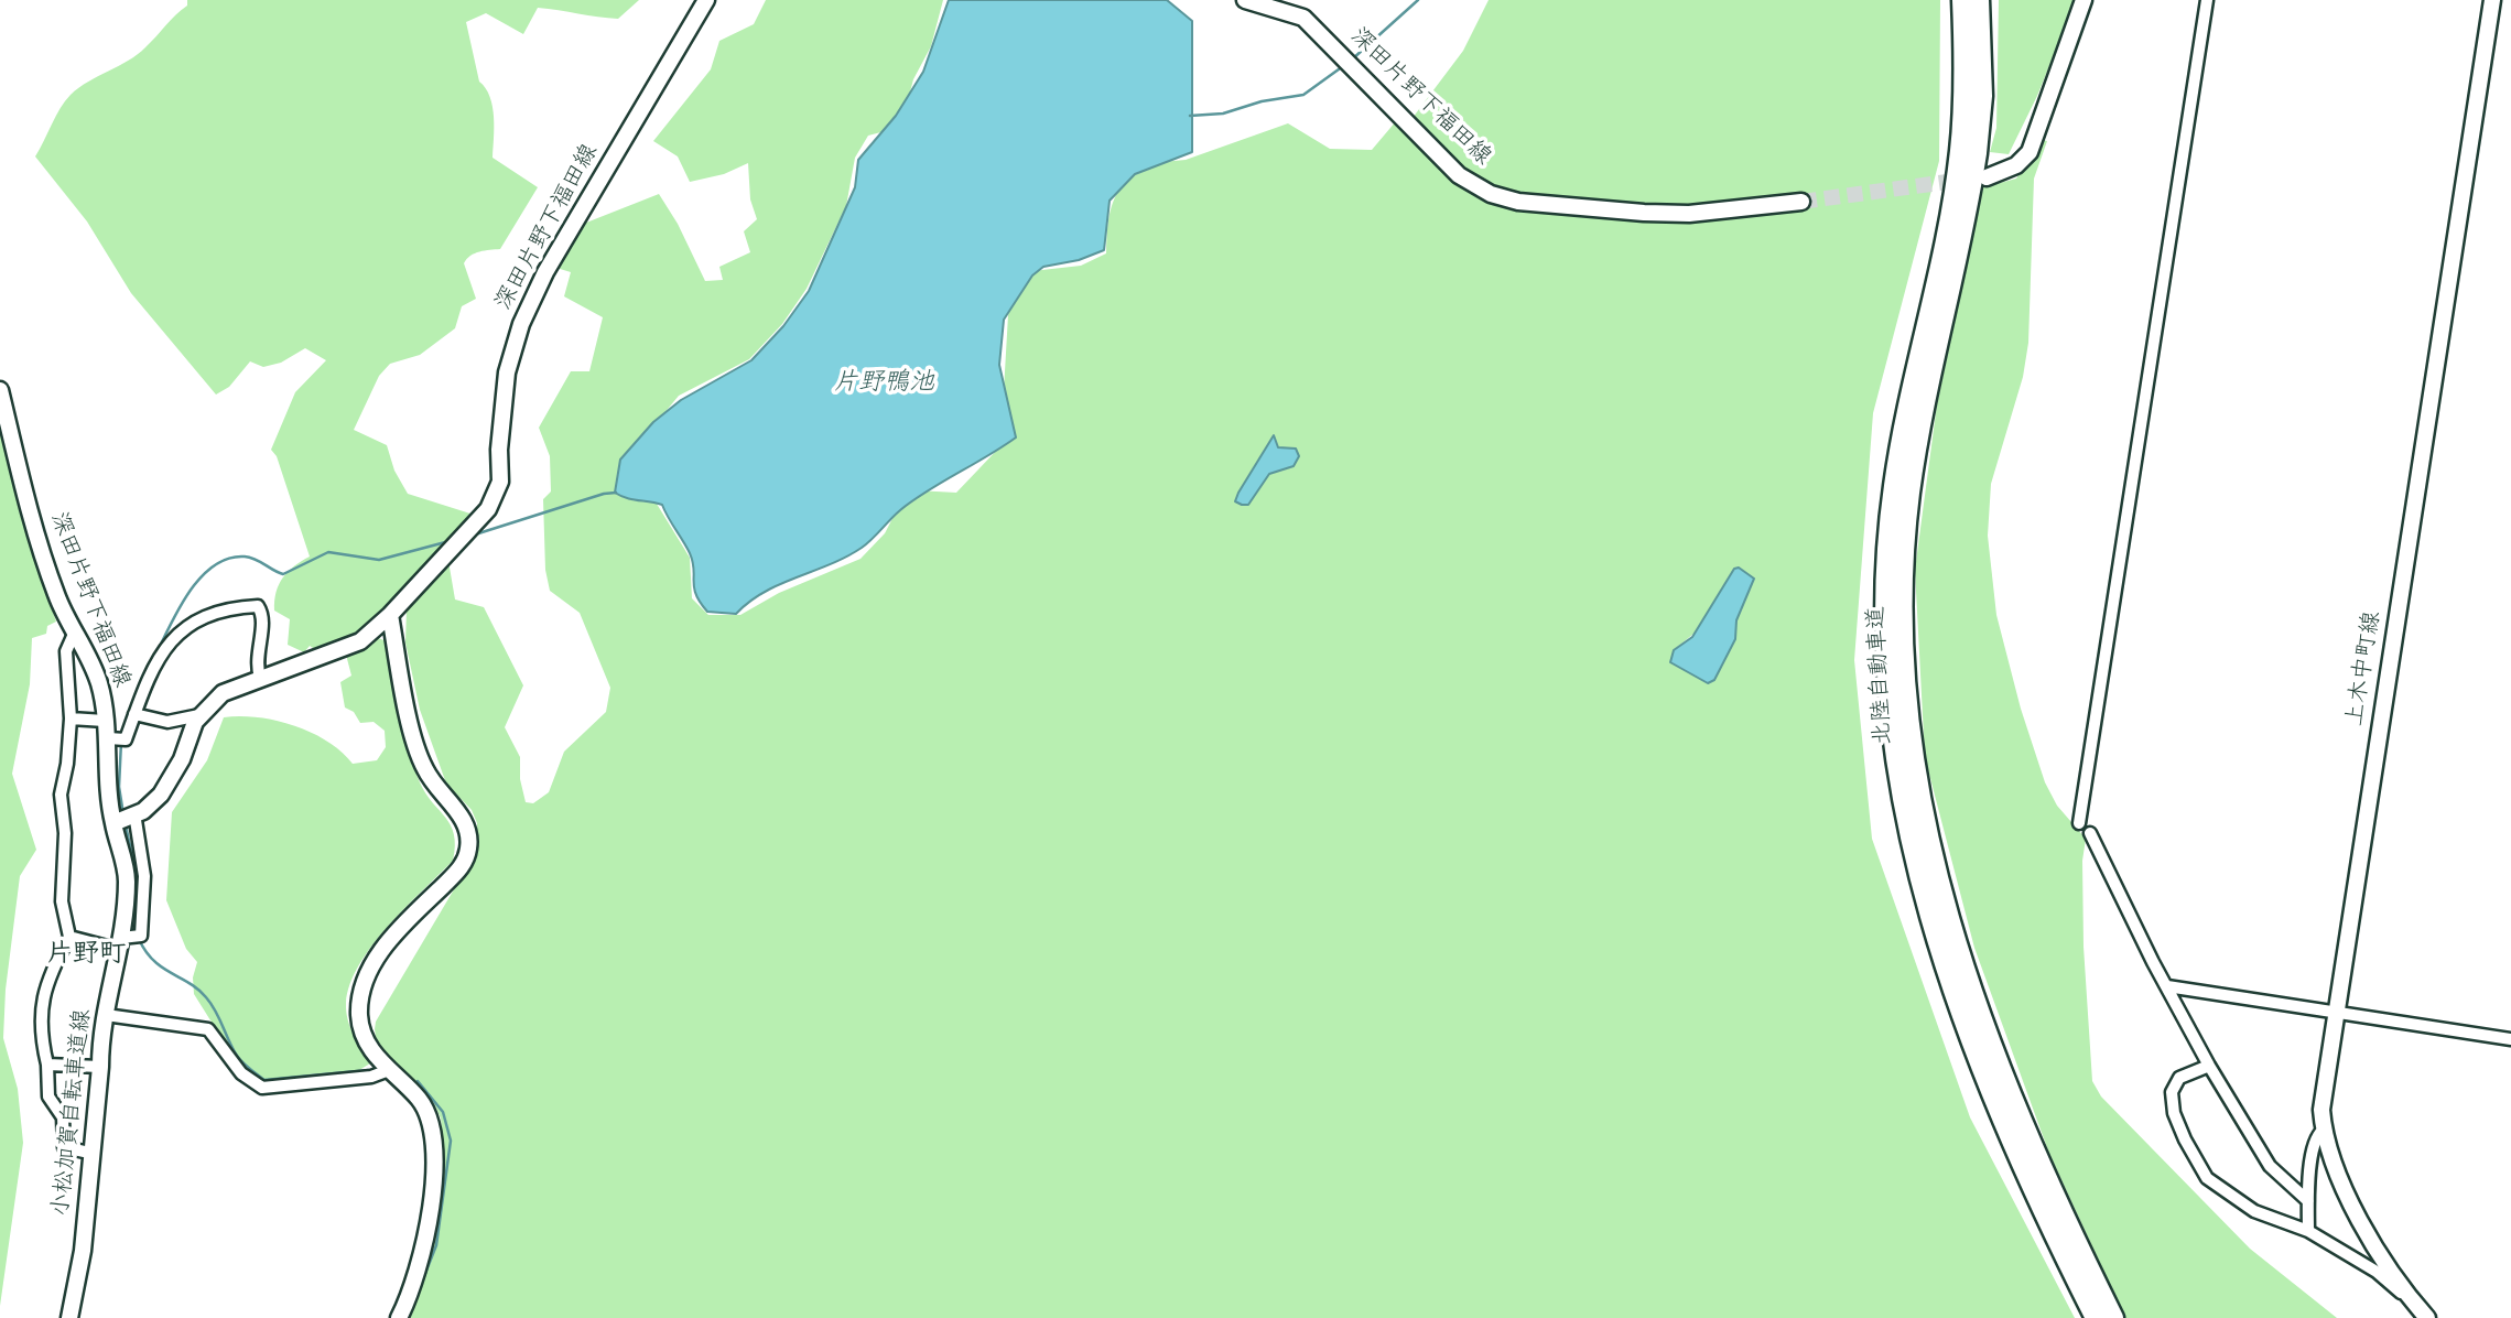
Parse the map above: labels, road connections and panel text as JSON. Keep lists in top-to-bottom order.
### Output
{
  "streets": {
    "highway": ["北陸自動車道"],
    "main road": ["深田片野下福田線", "上木中町線", "小松加賀自転車道線"]
  },
  "crossings": [
    ["深田片野下福田線", "小松加賀自転車道線"]
  ],
  "districts": ["片野町"],
  "water": ["片野鴨池"]
}
